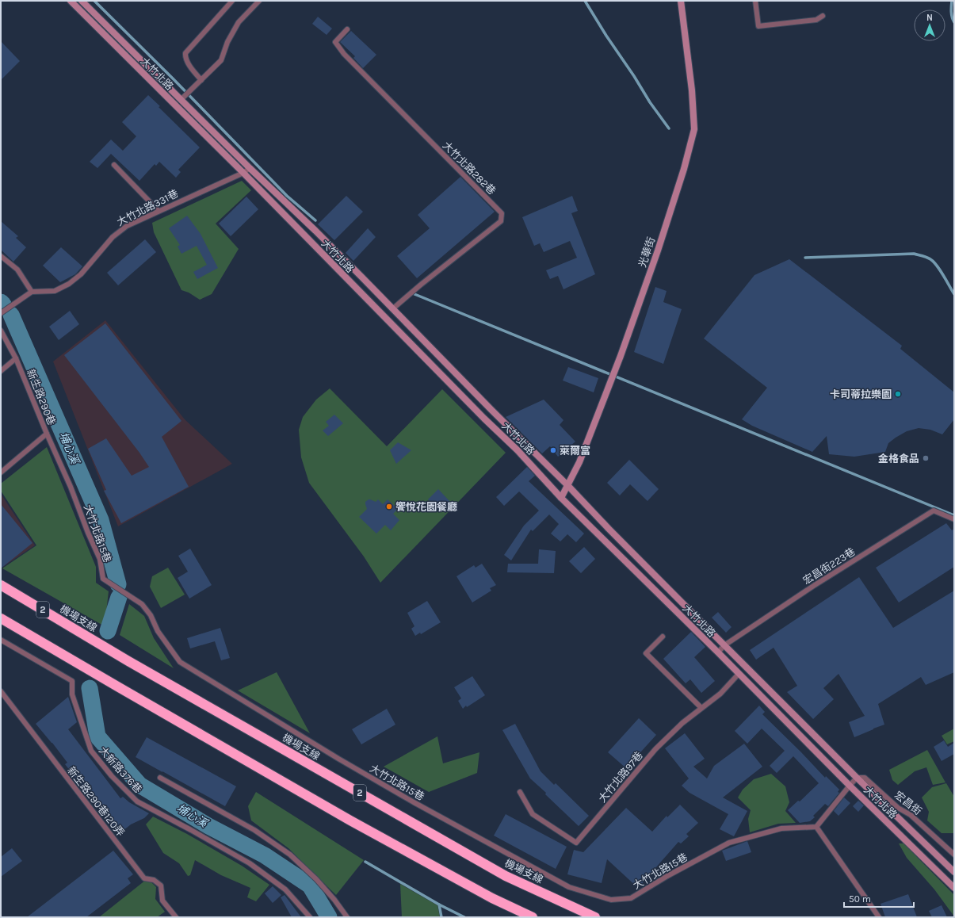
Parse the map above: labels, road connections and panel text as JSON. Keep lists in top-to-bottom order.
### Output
{
  "streets": {
    "highway": ["2", "機場支線"],
    "street": ["大竹北路", "光華街"],
    "lane": [
      "大竹北路282巷",
      "大竹北路331巷",
      "新生路290巷",
      "大竹北路15巷",
      "宏昌街223巷",
      "大新路376巷",
      "大竹北路97巷",
      "新生路290巷120弄",
      "宏昌街"
    ]
  },
  "crossings": [
    ["大竹北路", "大竹北路282巷"],
    ["大竹北路", "大竹北路331巷"],
    ["大竹北路", "光華街"],
    ["大竹北路", "宏昌街223巷"],
    ["大竹北路", "大竹北路97巷"],
    ["大竹北路", "宏昌街"],
    ["新生路290巷", "大竹北路15巷"]
  ],
  "water": ["埔心溪"],
  "places": [
    "卡司蒂拉樂園",
    "萊爾富",
    "金格食品",
    "饗悅花園餐廳"
  ],
  "scale_bar": "50 m",
  "north": "top"
}
